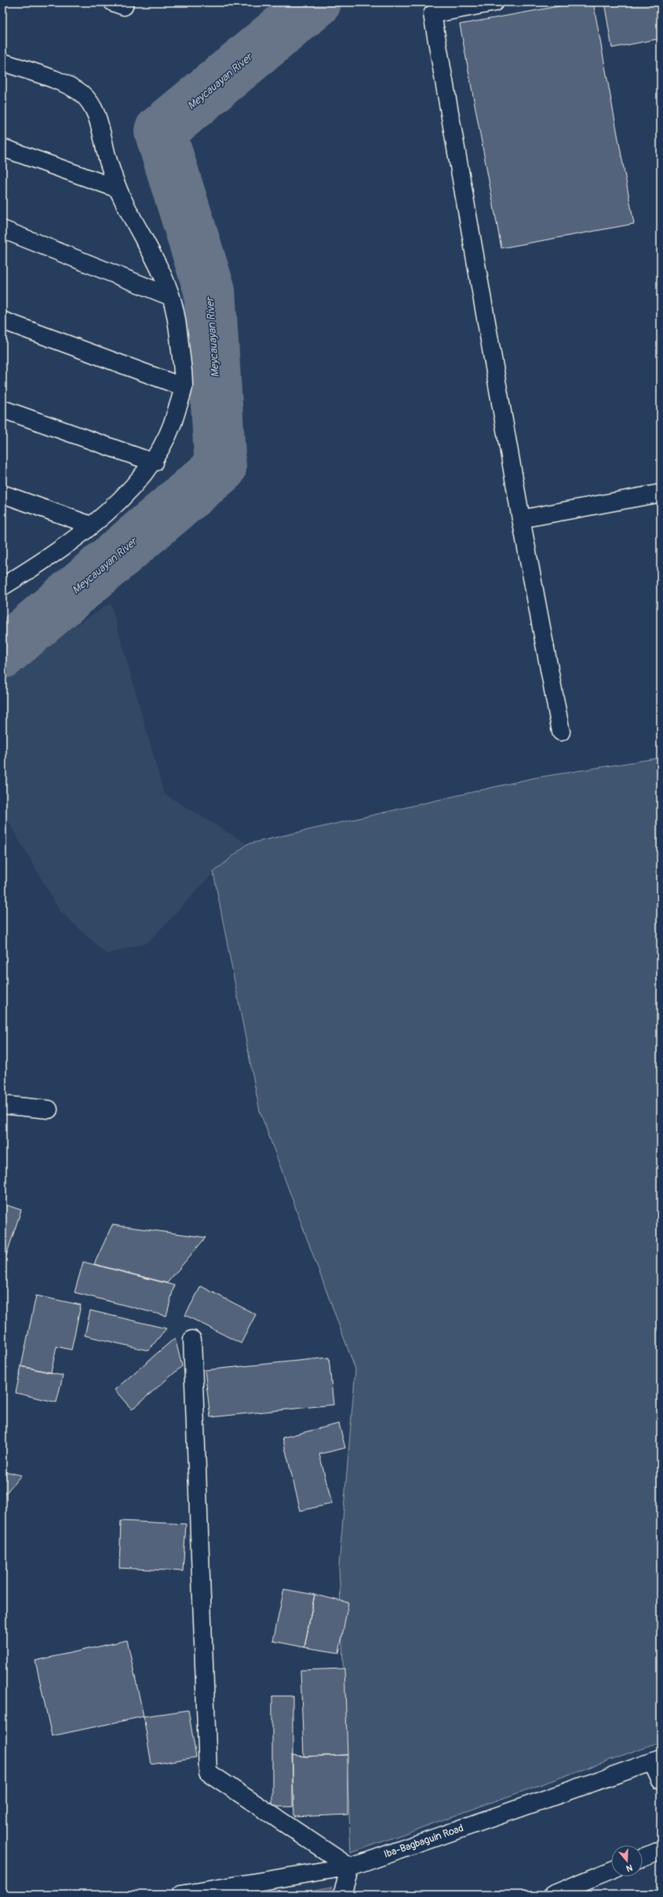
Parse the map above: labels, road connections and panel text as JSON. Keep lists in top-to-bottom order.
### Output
{
  "streets": {
    "street": ["Iba-Bagbaguin Road"]
  },
  "water": ["Meycauayan River"],
  "north": "bottom"
}
